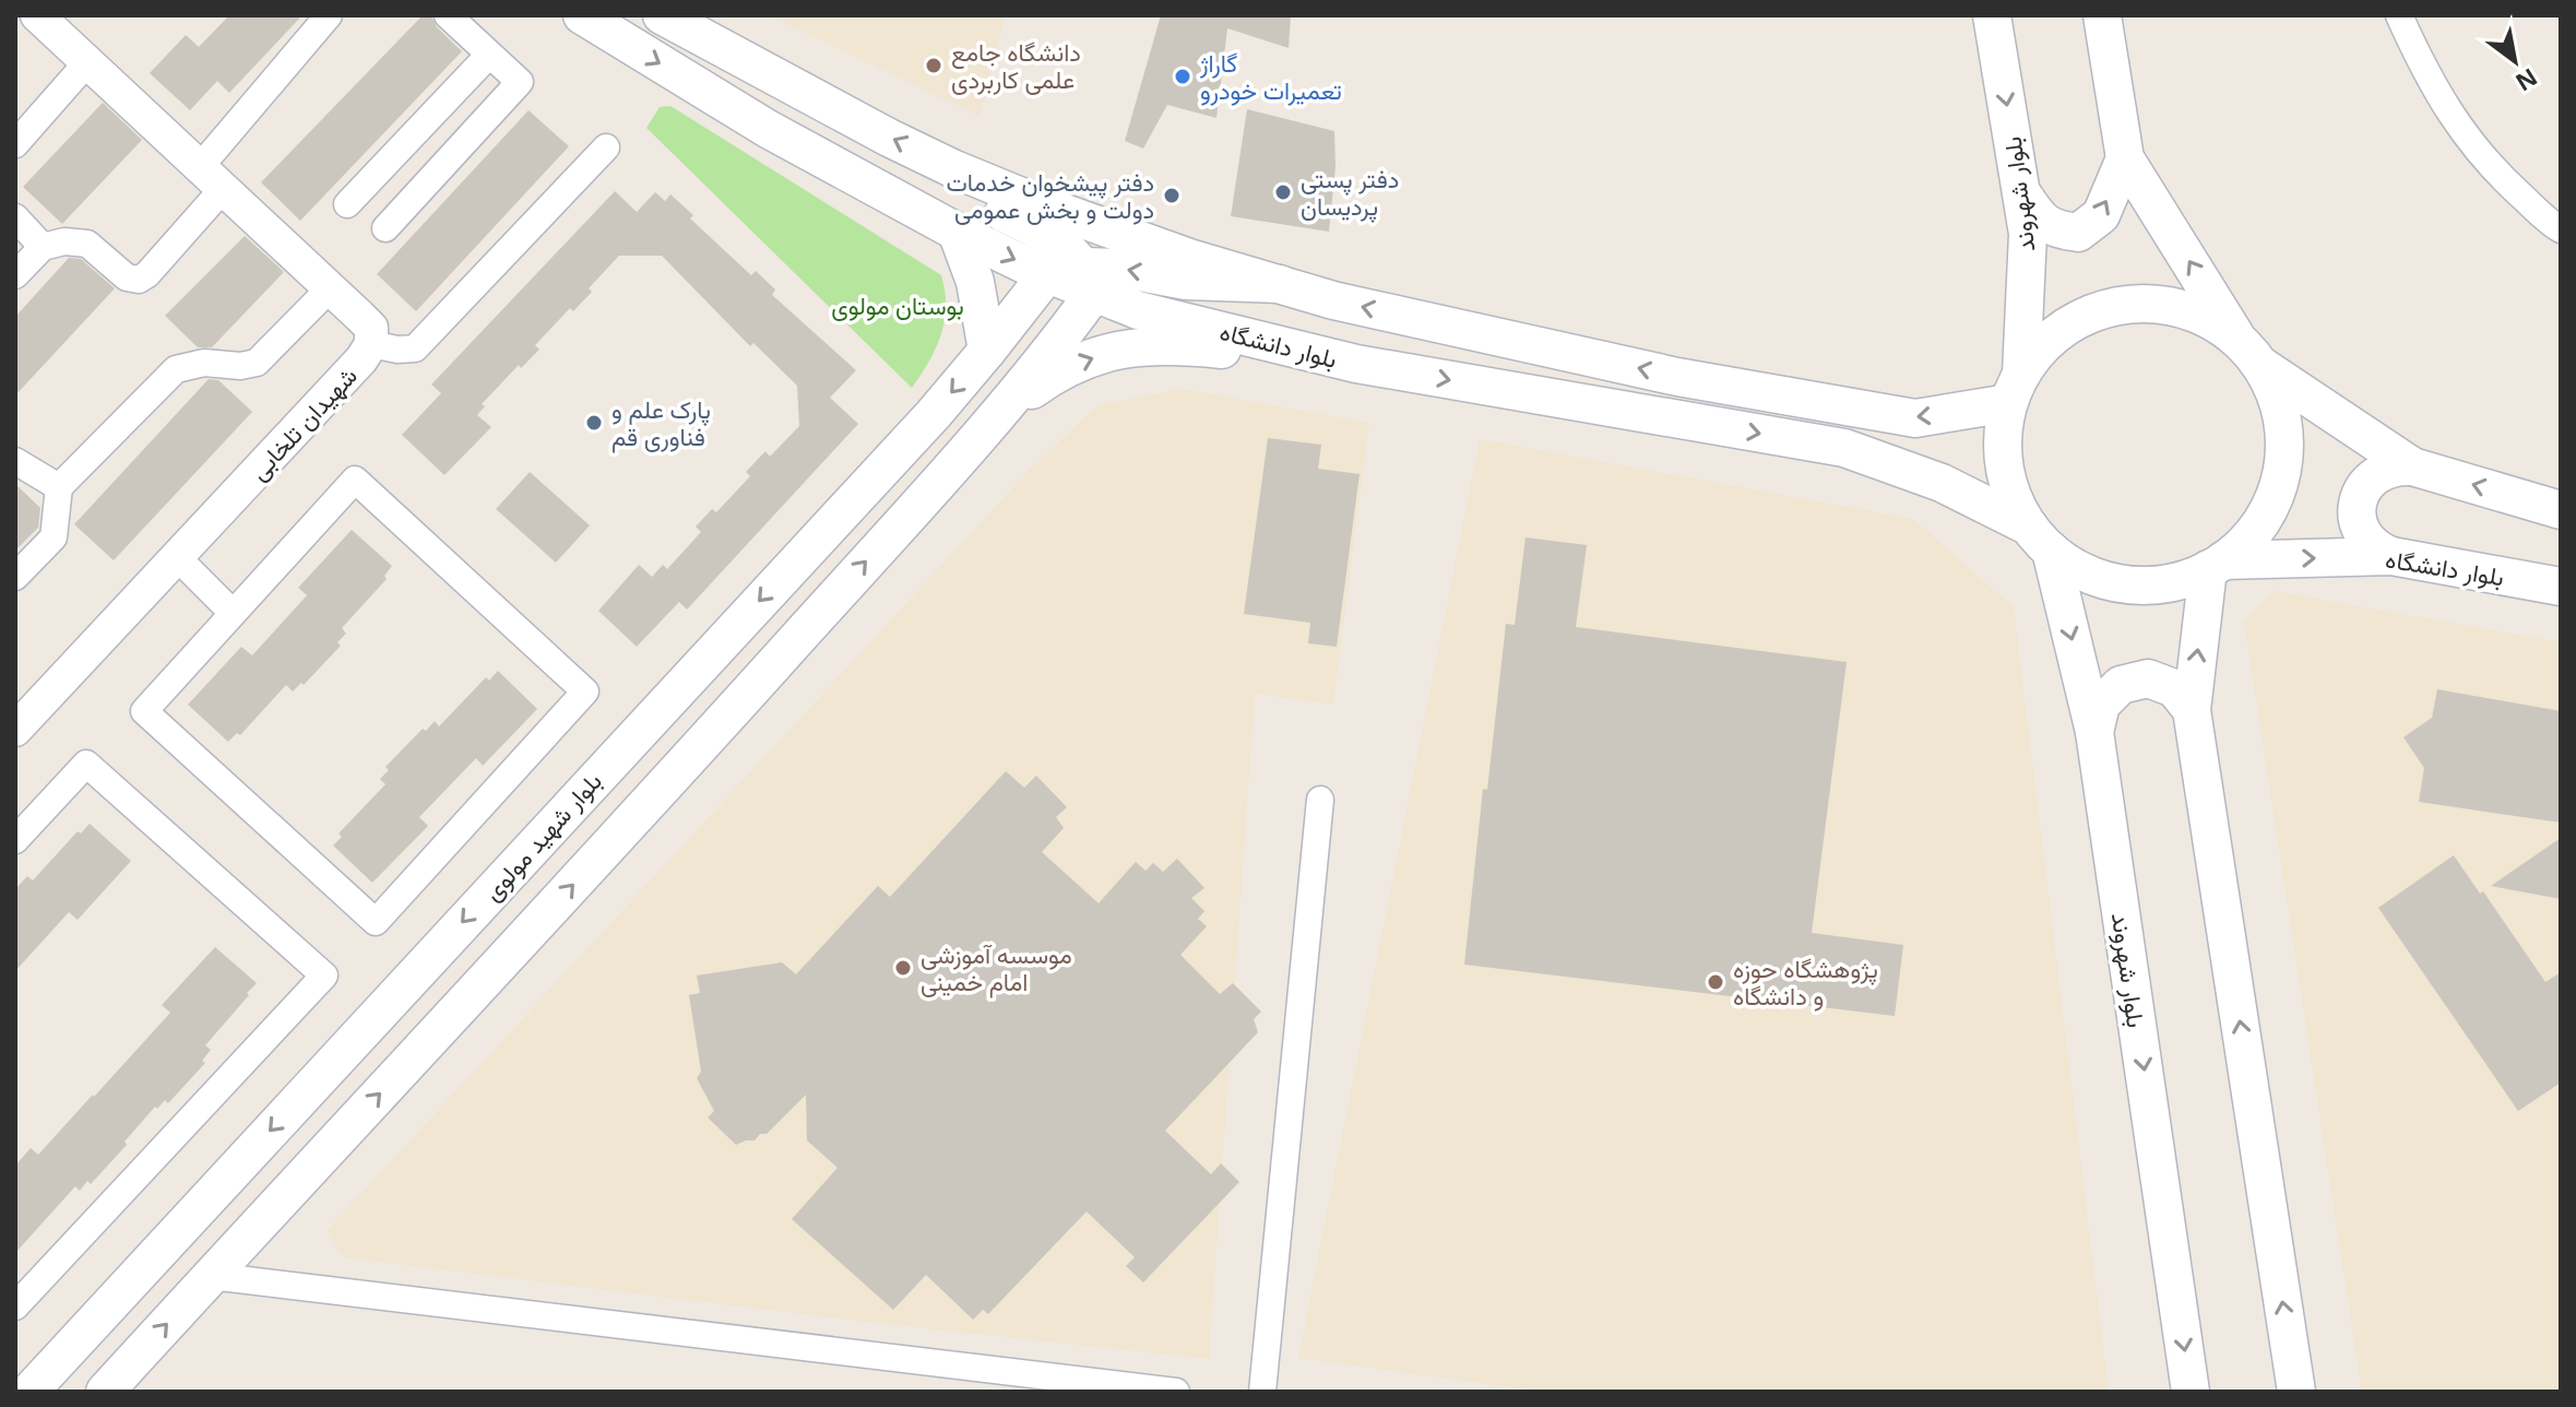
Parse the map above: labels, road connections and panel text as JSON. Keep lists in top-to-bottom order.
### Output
{
  "streets": {
    "main road": ["بلوار شهروند", "بلوار دانشگاه", "بلوار شهید مولوی"],
    "street": ["شهیدان تلخابی"]
  },
  "crossings": [
    ["بلوار شهروند", "بلوار دانشگاه"],
    ["بلوار دانشگاه", "بلوار شهید مولوی"]
  ],
  "parks": ["بوستان مولوی"],
  "places": [
    "دانشگاه جامع علمی کاربردی",
    "گاراژ تعمیرات خودرو",
    "دفتر پستی پردیسان",
    "دفتر پیشخوان خدمات دولت و بخش عمومی",
    "پارک علم و فناوری قم",
    "موسسه آموزشی امام خمینی",
    "پژوهشگاه حوزه و دانشگاه"
  ],
  "north": "bottom right"
}
